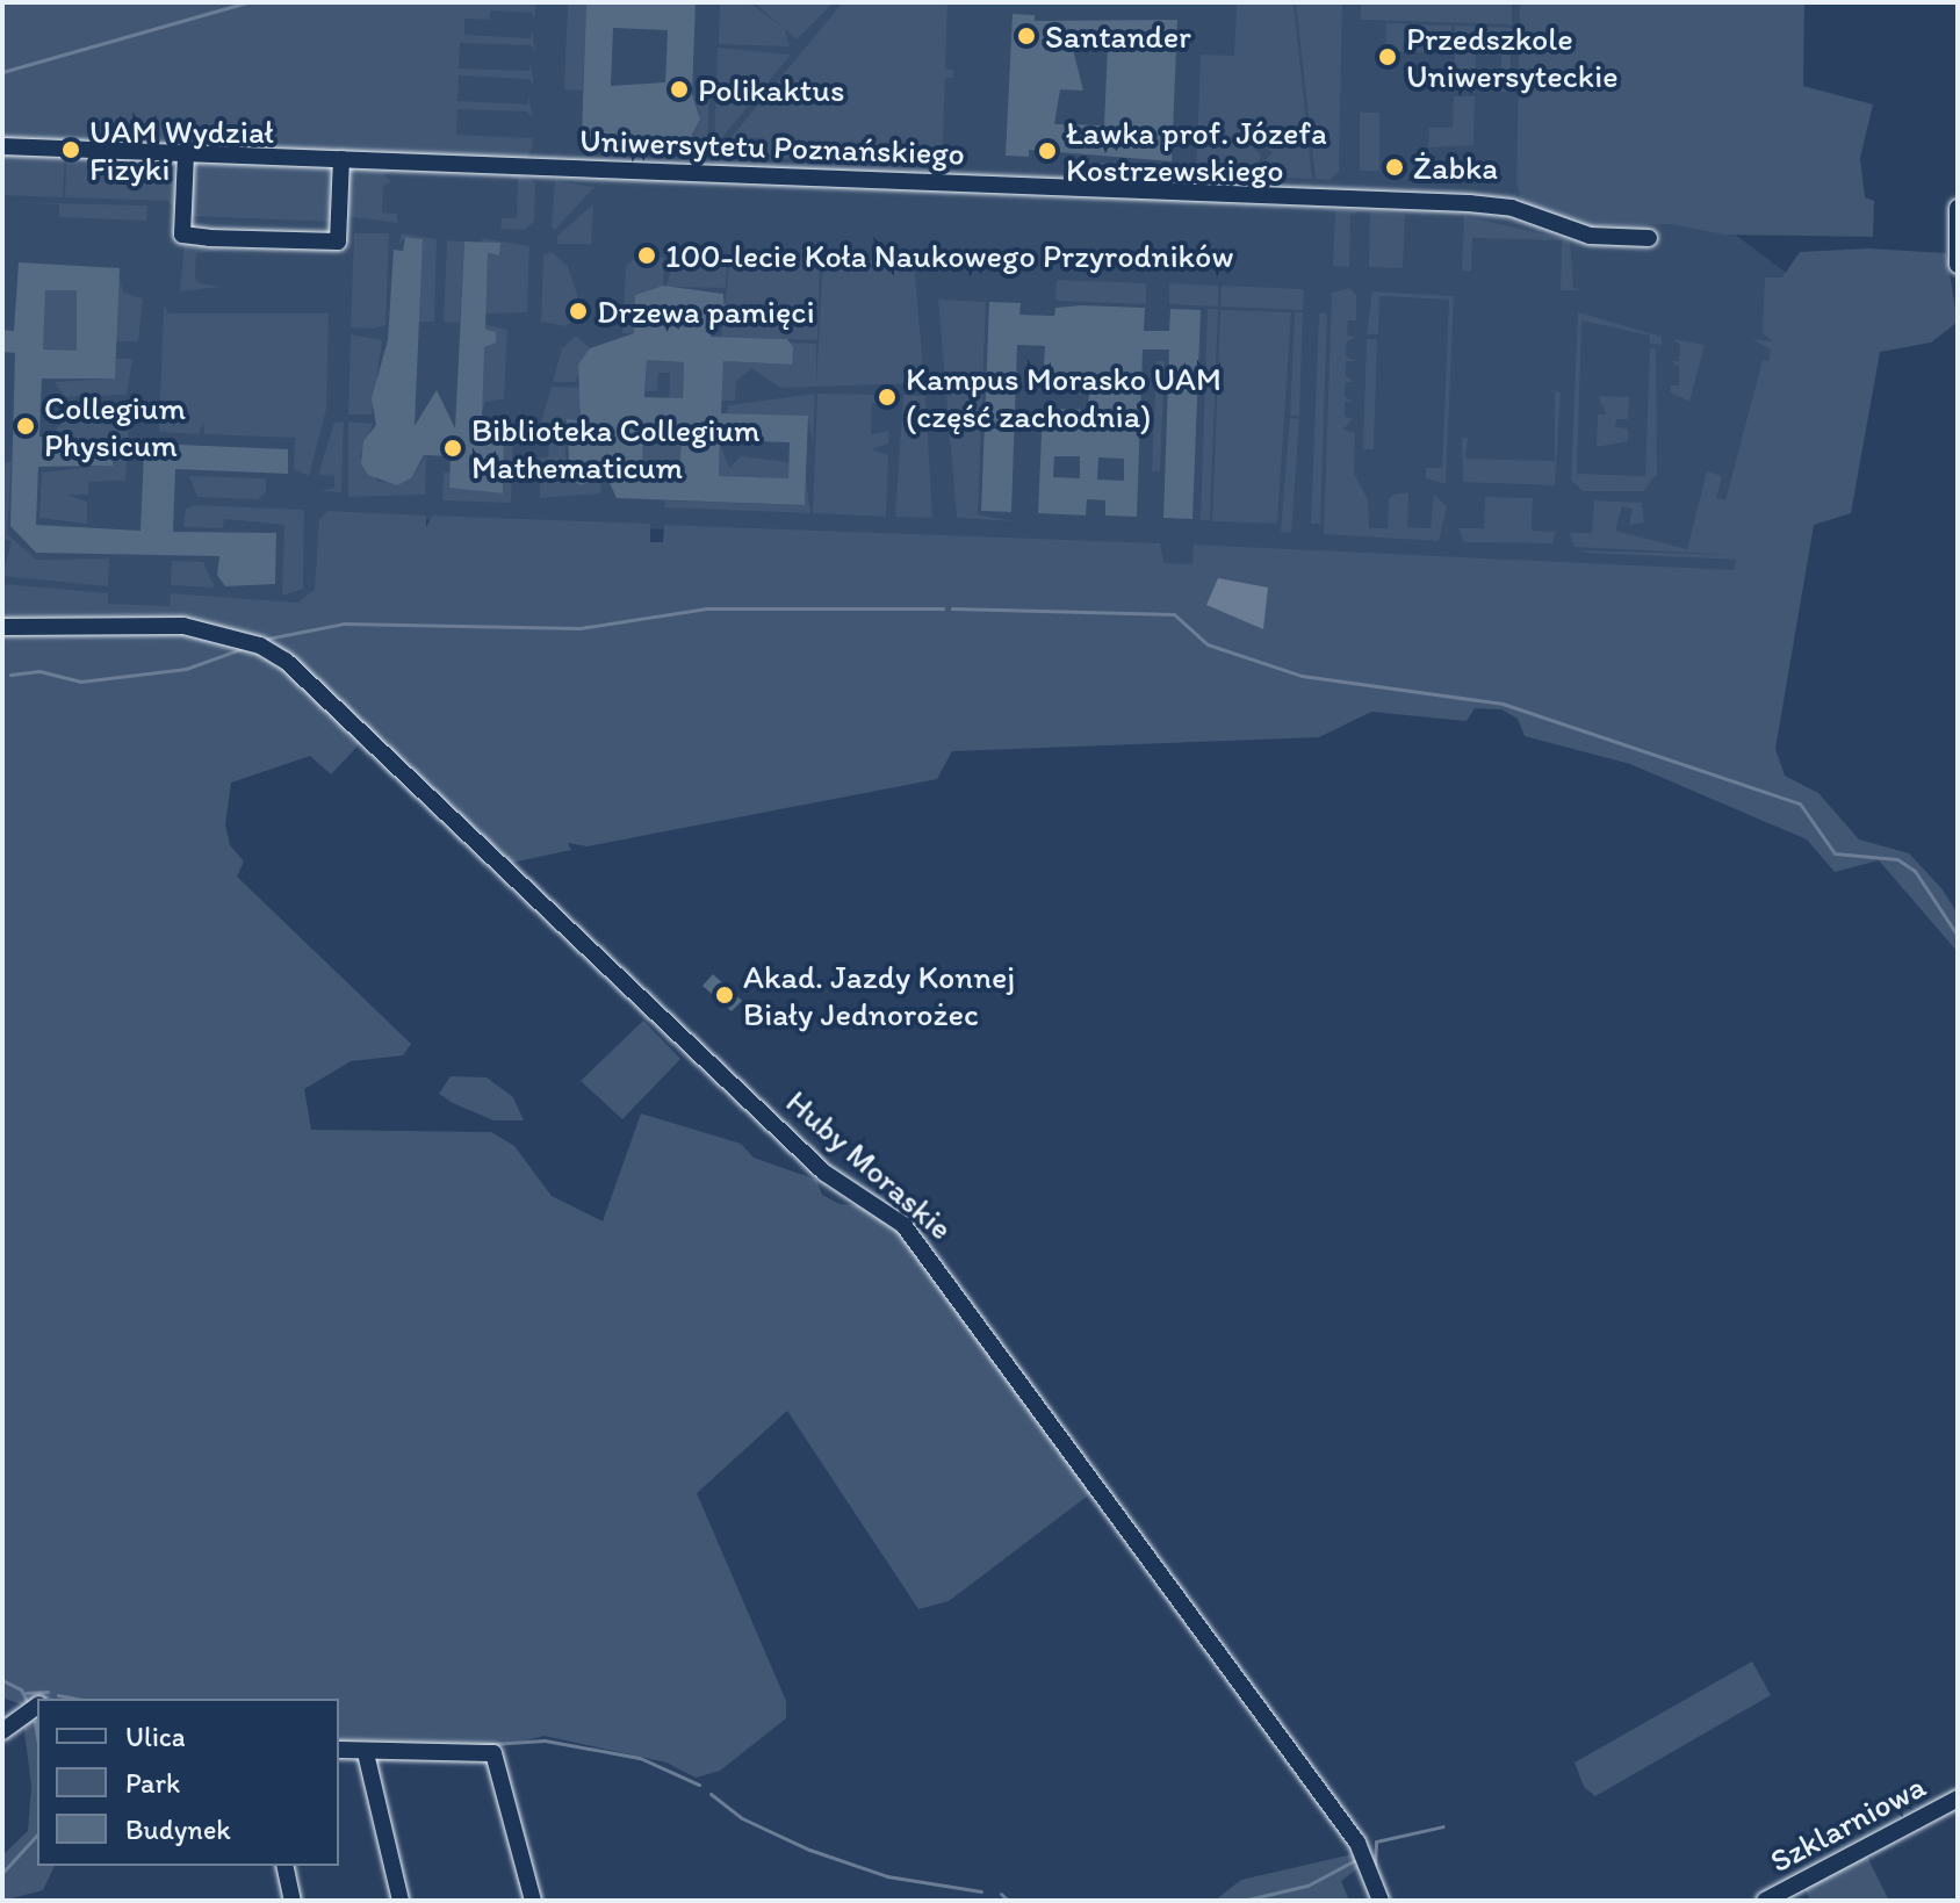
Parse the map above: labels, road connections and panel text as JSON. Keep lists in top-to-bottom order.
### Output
{
  "streets": {
    "street": ["Uniwersytetu Poznańskiego", "Huby Moraskie", "Szklarniowa"]
  },
  "places": [
    "Santander",
    "Przedszkole Uniwersyteckie",
    "Polikaktus",
    "UAM Wydział Fizyki",
    "Ławka prof. Józefa Kostrzewskiego",
    "Żabka",
    "100-lecie Koła Naukowego Przyrodników",
    "Drzewa pamięci",
    "Kampus Morasko UAM (część zachodnia)",
    "Collegium Physicum",
    "Biblioteka Collegium Mathematicum",
    "Akad. Jazdy Konnej Biały Jednorożec"
  ],
  "legend": ["Ulica", "Park", "Budynek"]
}
